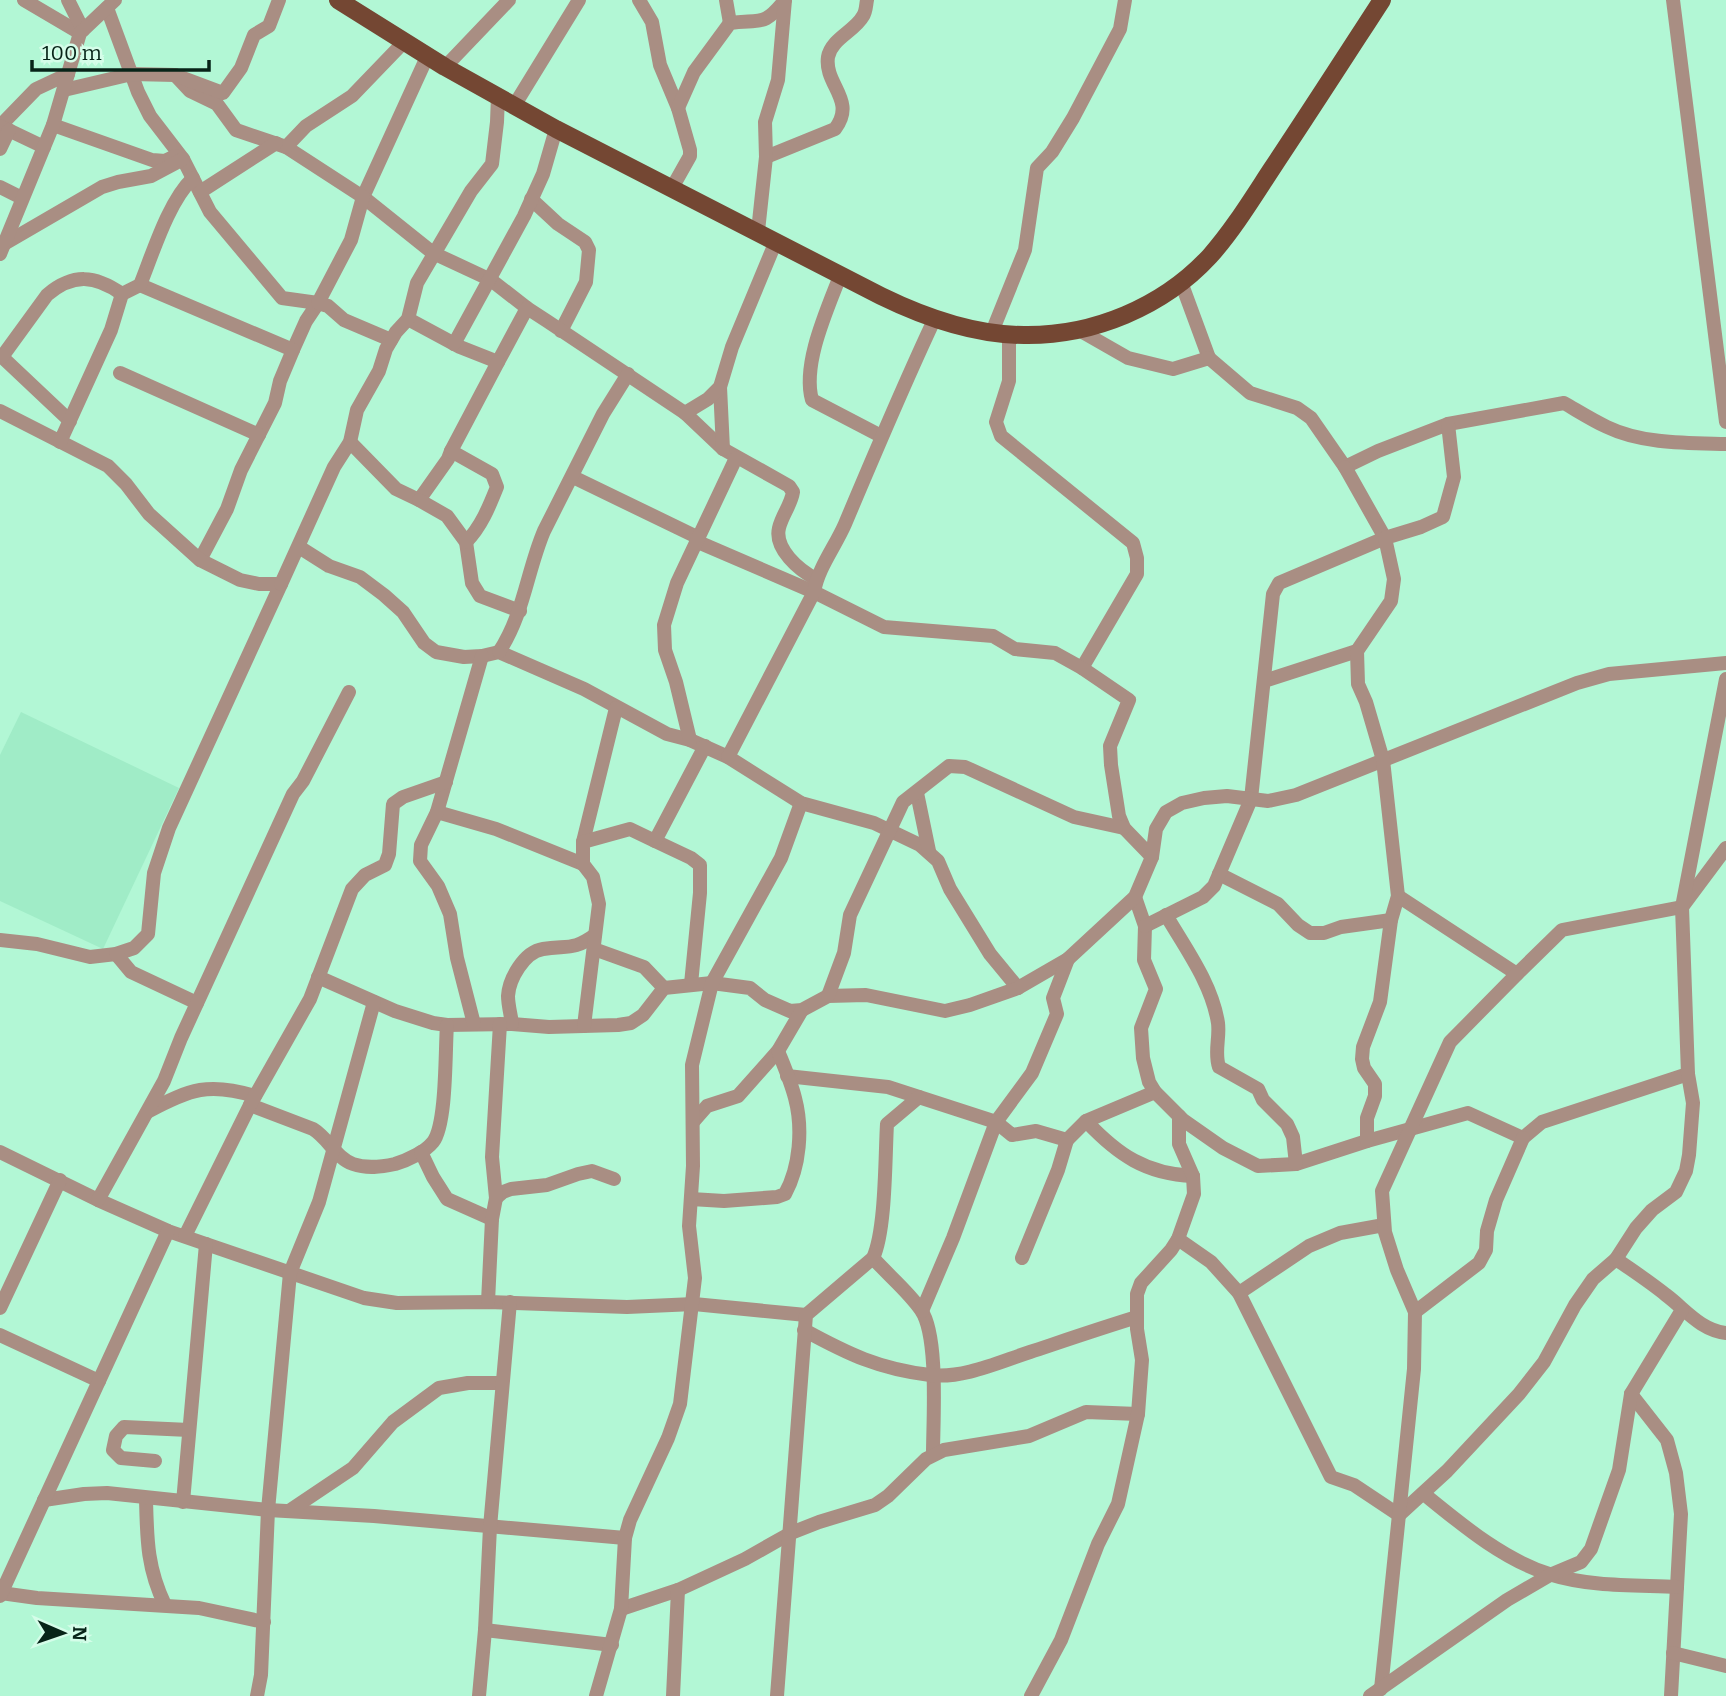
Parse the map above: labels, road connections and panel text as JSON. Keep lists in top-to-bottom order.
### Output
{
  "scale_bar": "100 m",
  "north": "right"
}
